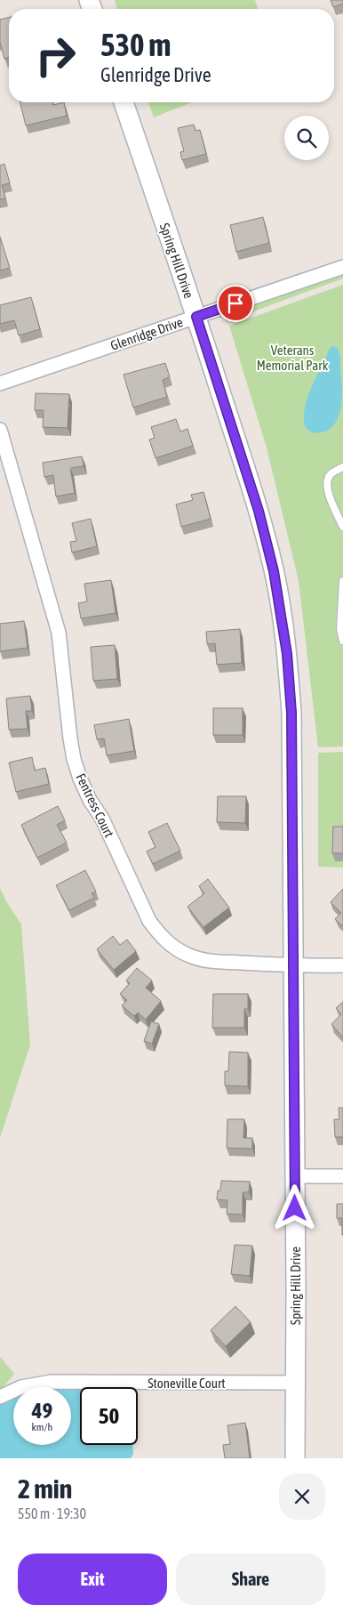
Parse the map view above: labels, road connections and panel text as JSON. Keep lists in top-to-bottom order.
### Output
{
  "streets": {
    "main road": ["Spring Hill Drive"],
    "street": ["Glenridge Drive", "Fentress Court", "Stoneville Court"]
  },
  "crossings": [
    ["Spring Hill Drive", "Glenridge Drive"],
    ["Spring Hill Drive", "Fentress Court"],
    ["Spring Hill Drive", "Stoneville Court"]
  ],
  "parks": ["Veterans Memorial Park"],
  "page": {
    "turn": ["530 m", "Glenridge Drive"],
    "speed": "49 km/h",
    "limit": "50",
    "heading": ["2 min", "550 m · 19:30"],
    "buttons": ["Exit", "Share"]
  }
}
